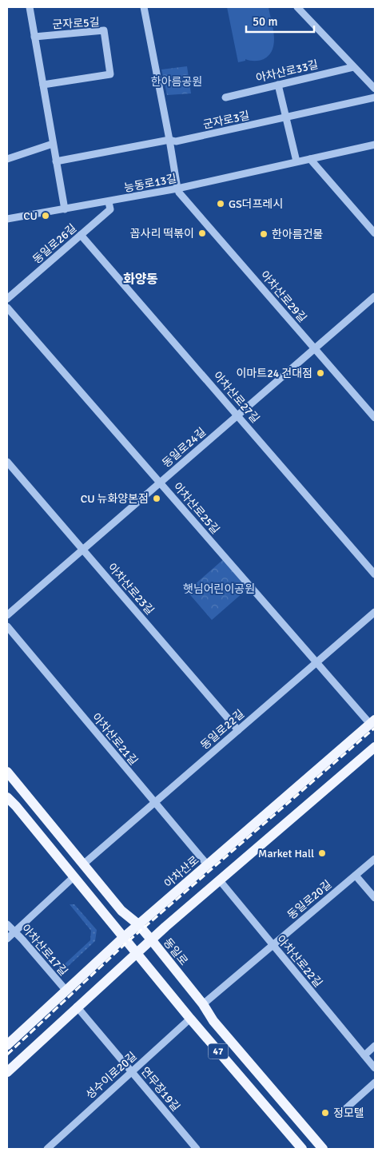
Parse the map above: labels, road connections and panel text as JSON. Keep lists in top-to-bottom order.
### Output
{
  "streets": {
    "main road": ["아차산로", "동일로", "47"],
    "street": [
      "군자로5길",
      "아차산로33길",
      "군자로3길",
      "능동로13길",
      "동일로26길",
      "아차산로29길",
      "아차산로27길",
      "동일로24길",
      "아차산로25길",
      "아차산로23길",
      "동일로22길",
      "아차산로21길",
      "동일로20길",
      "아차산로17길",
      "아차산로22길",
      "성수이로20길",
      "연무장19길"
    ]
  },
  "crossings": [
    ["능동로13길", "동일로26길"],
    ["능동로13길", "아차산로29길"],
    ["동일로26길", "아차산로27길"],
    ["아차산로29길", "동일로24길"],
    ["아차산로27길", "동일로24길"],
    ["동일로24길", "아차산로25길"],
    ["동일로24길", "아차산로23길"],
    ["아차산로25길", "동일로22길"],
    ["아차산로25길", "아차산로"],
    ["아차산로23길", "동일로22길"],
    ["동일로22길", "아차산로21길"],
    ["동일로22길", "동일로"],
    ["아차산로21길", "아차산로"],
    ["아차산로", "아차산로17길"],
    ["아차산로", "동일로"],
    ["아차산로", "47"],
    ["동일로20길", "동일로"],
    ["동일로20길", "아차산로22길"],
    ["47", "성수이로20길"],
    ["성수이로20길", "연무장19길"]
  ],
  "districts": ["화양동"],
  "parks": ["한아름공원", "햇님어린이공원"],
  "places": [
    "GS더프레시",
    "CU",
    "꼽사리 떡볶이",
    "한아름건물",
    "이마트24 건대점",
    "CU 뉴화양본점",
    "Market Hall",
    "정모텔"
  ],
  "scale_bar": "50 m"
}
